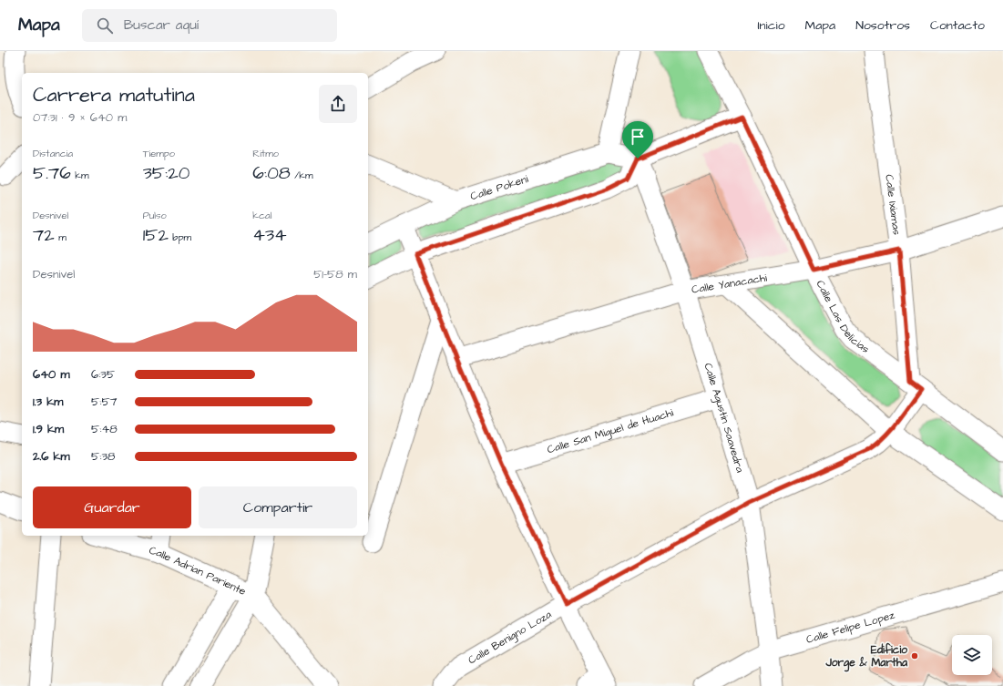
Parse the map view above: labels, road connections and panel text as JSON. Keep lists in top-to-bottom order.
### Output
{
  "streets": {
    "street": [
      "Calle Pokeni",
      "Calle Ixiamas",
      "Calle Yanacachi",
      "Calle Las Delicias",
      "Calle Agustin Saavedra",
      "Calle San Miguel de Huachi",
      "Calle Adrian Pariente",
      "Calle Felipe Lopez",
      "Calle Benigno Loza"
    ]
  },
  "crossings": [
    ["Calle Pokeni", "Calle Agustin Saavedra"],
    ["Calle Ixiamas", "Calle Yanacachi"],
    ["Calle Ixiamas", "Calle Las Delicias"],
    ["Calle Yanacachi", "Calle Las Delicias"],
    ["Calle Yanacachi", "Calle Agustin Saavedra"],
    ["Calle Agustin Saavedra", "Calle San Miguel de Huachi"],
    ["Calle Agustin Saavedra", "Calle Felipe Lopez"],
    ["Calle Agustin Saavedra", "Calle Benigno Loza"]
  ],
  "places": ["Edificio Jorge & Martha"],
  "page": {
    "header": "Mapa",
    "search": "Buscar aquí",
    "nav": [
      "Inicio",
      "Mapa",
      "Nosotros",
      "Contacto"
    ],
    "heading": ["Carrera matutina", "07:31 · 9 × 640 m"],
    "stats": [
      ["Distancia", "5.76 km"],
      ["Tiempo", "35:20"],
      ["Ritmo", "6:08 /km"],
      ["Desnivel", "72 m"],
      ["Pulso", "152 bpm"],
      ["kcal", "434"]
    ],
    "chart": ["Desnivel", "51–58 m"],
    "list": [
      {
        "name": "640 m",
        "note": "6:35"
      },
      {
        "name": "1.3 km",
        "note": "5:57"
      },
      {
        "name": "1.9 km",
        "note": "5:48"
      },
      {
        "name": "2.6 km",
        "note": "5:38"
      }
    ],
    "buttons": ["Guardar", "Compartir"]
  }
}
